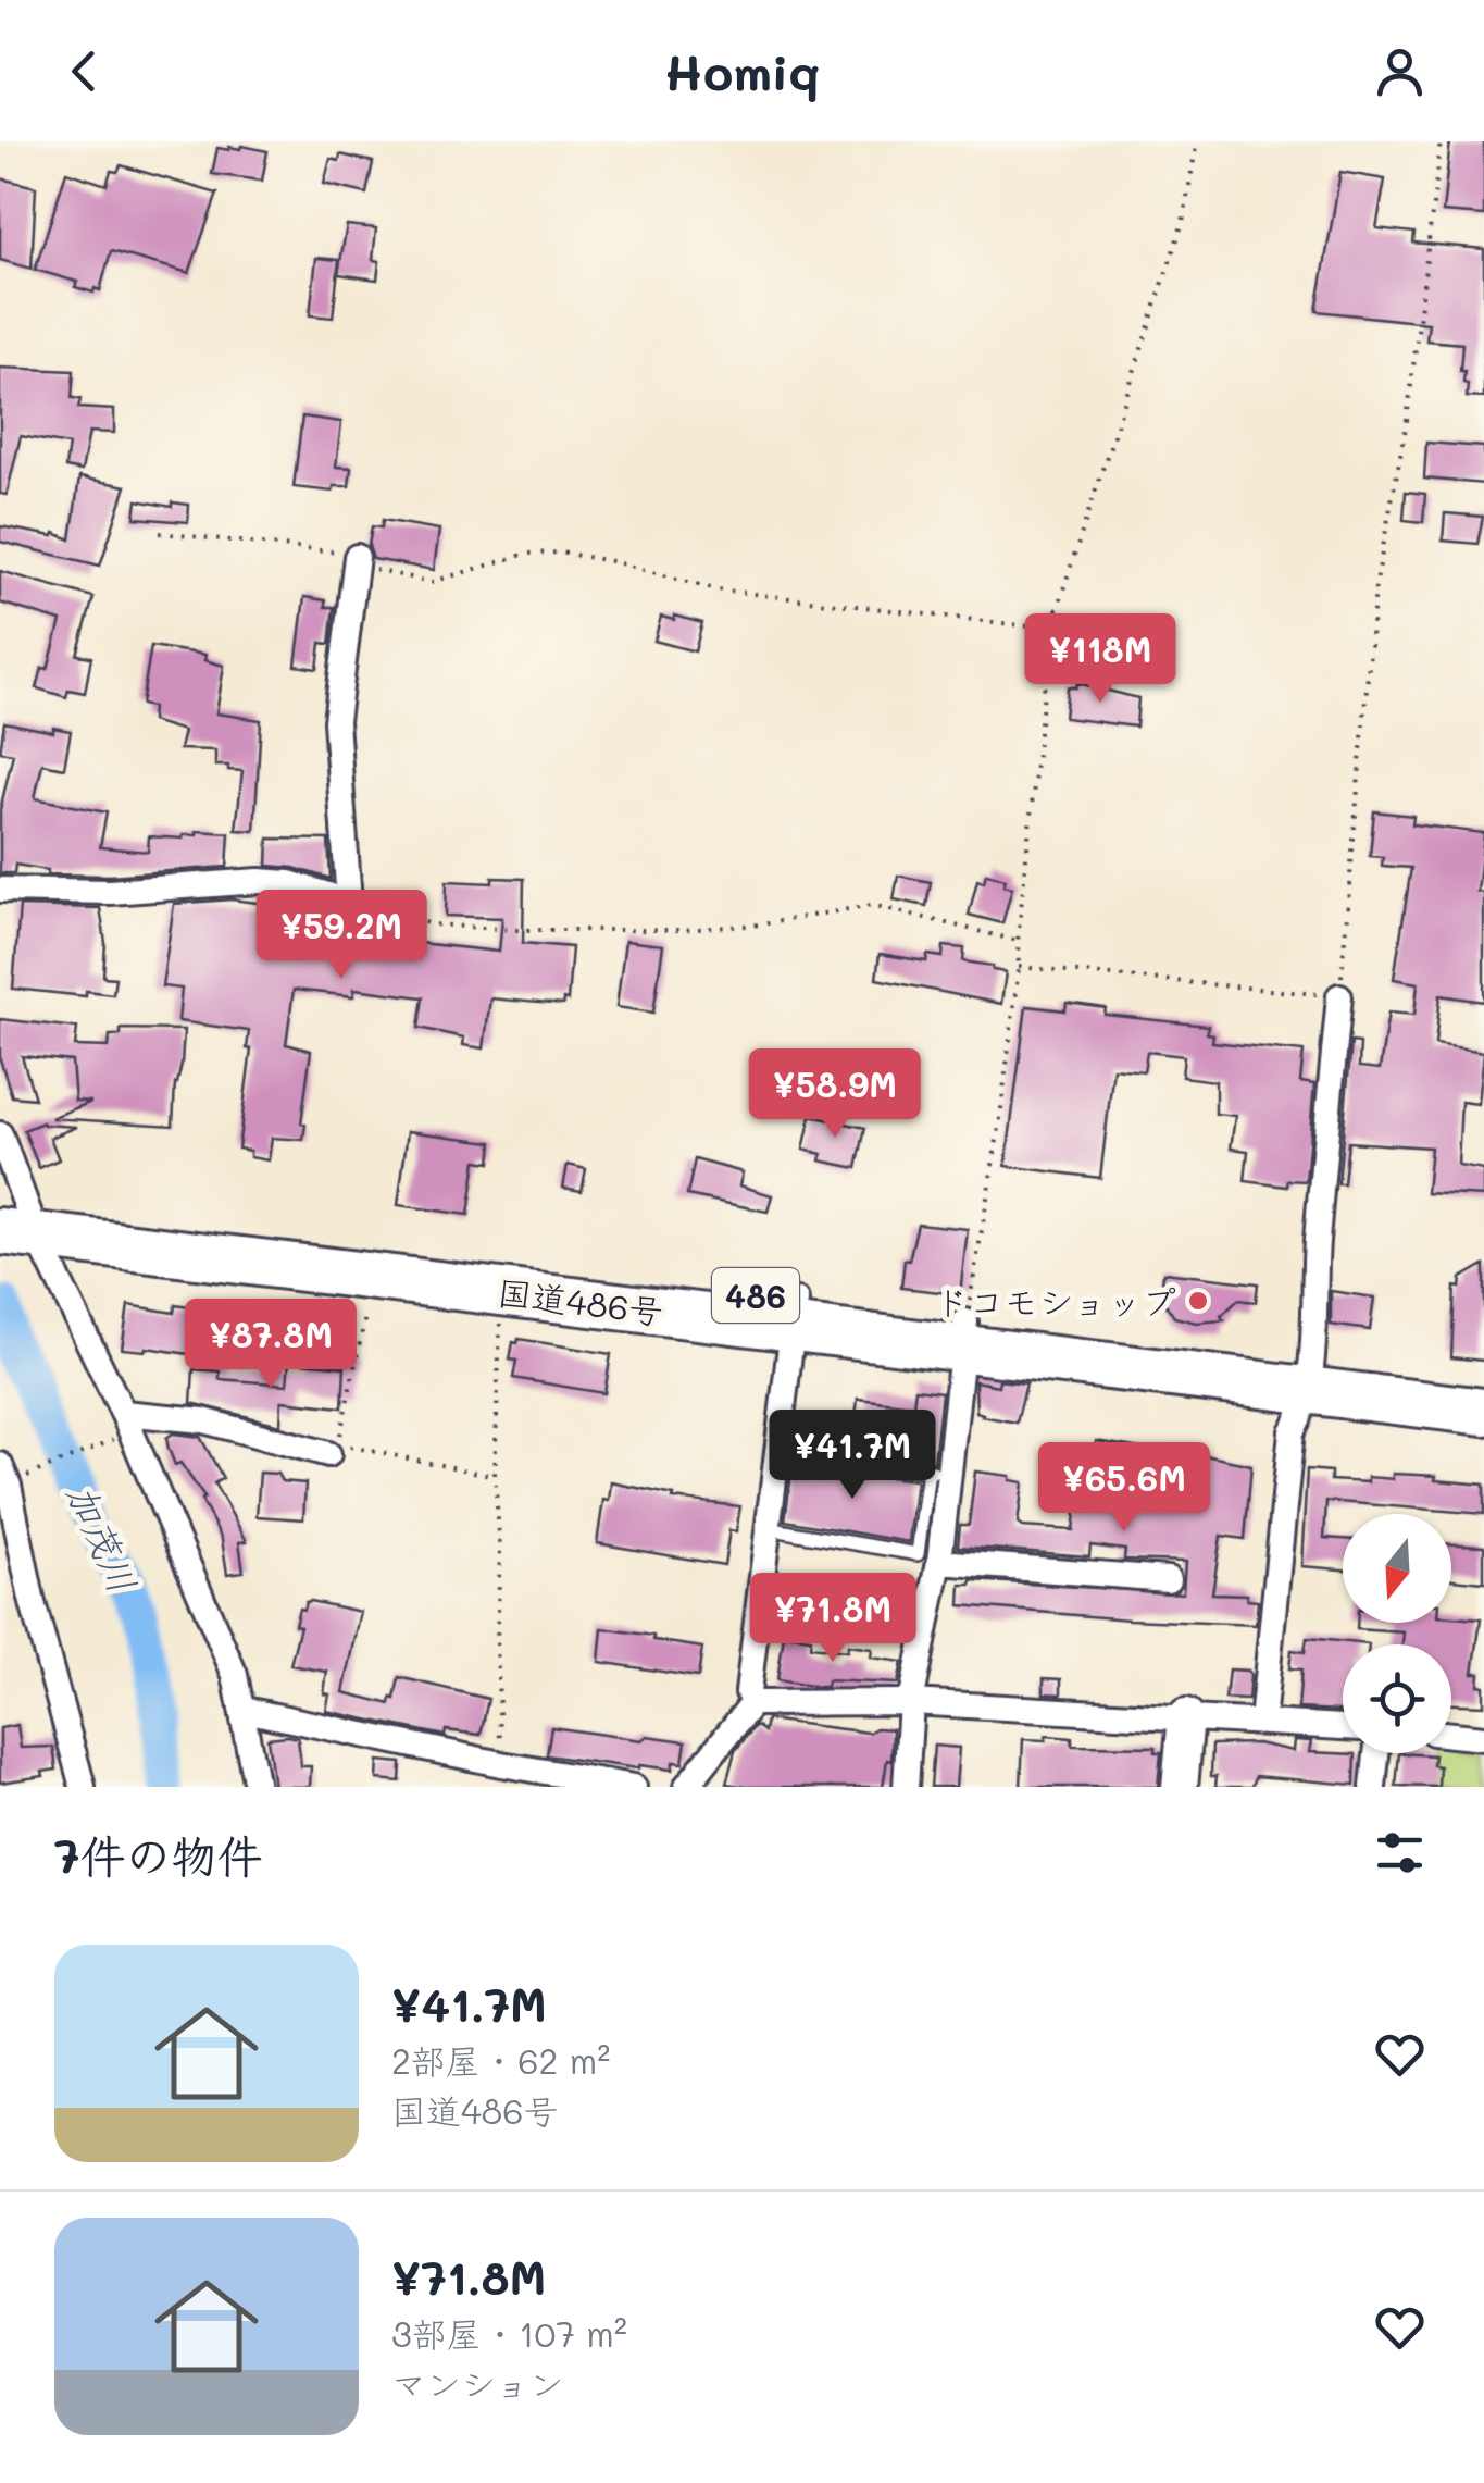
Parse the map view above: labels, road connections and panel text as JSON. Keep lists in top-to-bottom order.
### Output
{
  "streets": {
    "highway": ["486", "国道486号"]
  },
  "water": ["加茂川"],
  "places": ["ドコモショップ"],
  "north": "bottom",
  "page": {
    "header": "Homiq",
    "price": [
      "¥118M",
      "¥59.2M",
      "¥58.9M",
      "¥87.8M",
      "¥41.7M",
      "¥65.6M",
      "¥71.8M"
    ],
    "heading": "7件の物件",
    "list": [
      {
        "name": "¥41.7M",
        "note": "2部屋 · 62 m² · 国道486号"
      },
      {
        "name": "¥71.8M",
        "note": "3部屋 · 107 m² · マンション"
      }
    ]
  }
}
